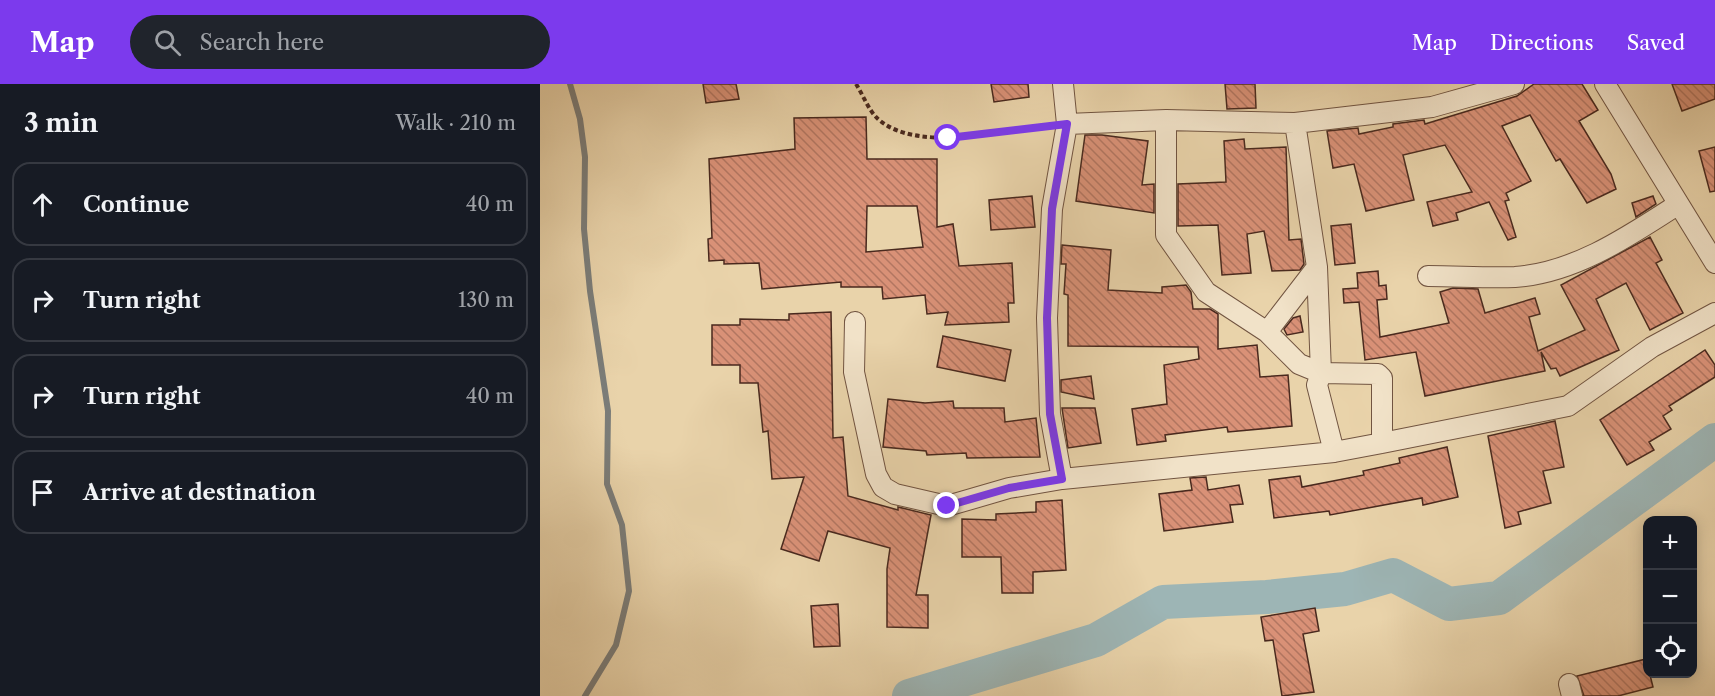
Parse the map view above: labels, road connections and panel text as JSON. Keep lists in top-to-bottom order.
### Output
{
  "page": {
    "header": "Map",
    "search": "Search here",
    "nav": ["Map", "Directions", "Saved"],
    "heading": ["3 min", "Walk · 210 m"],
    "list": [
      ["Continue", "40 m"],
      ["Turn right", "130 m"],
      ["Turn right", "40 m"],
      "Arrive at destination"
    ],
    "map_buttons": ["+", "−"]
  }
}
